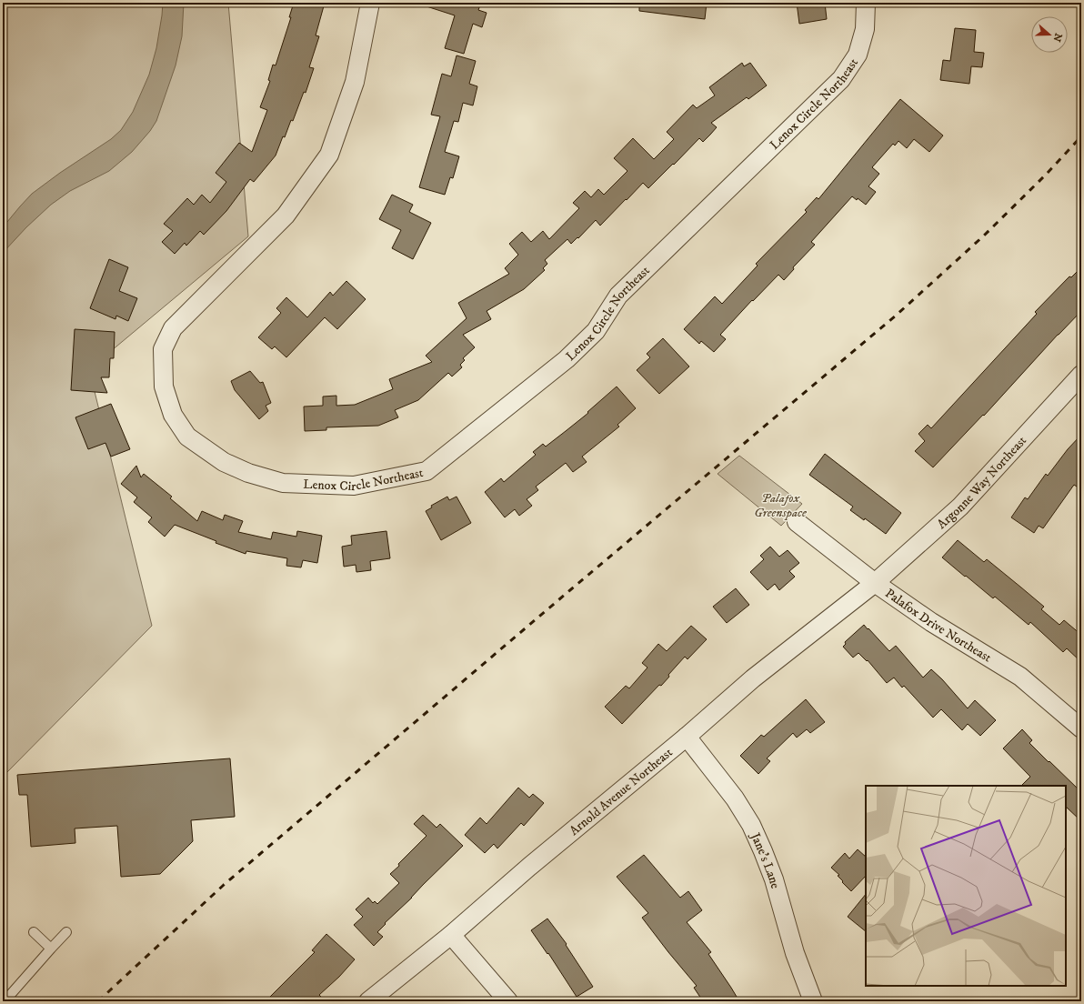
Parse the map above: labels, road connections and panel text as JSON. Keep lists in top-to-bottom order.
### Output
{
  "streets": {
    "street": [
      "Lenox Circle Northeast",
      "Argonne Way Northeast",
      "Palafox Drive Northeast",
      "Arnold Avenue Northeast",
      "Jane's Lane"
    ]
  },
  "crossings": [
    ["Argonne Way Northeast", "Palafox Drive Northeast"],
    ["Argonne Way Northeast", "Arnold Avenue Northeast"],
    ["Palafox Drive Northeast", "Arnold Avenue Northeast"],
    ["Arnold Avenue Northeast", "Jane's Lane"]
  ],
  "parks": ["Palafox Greenspace"],
  "north": "right"
}
